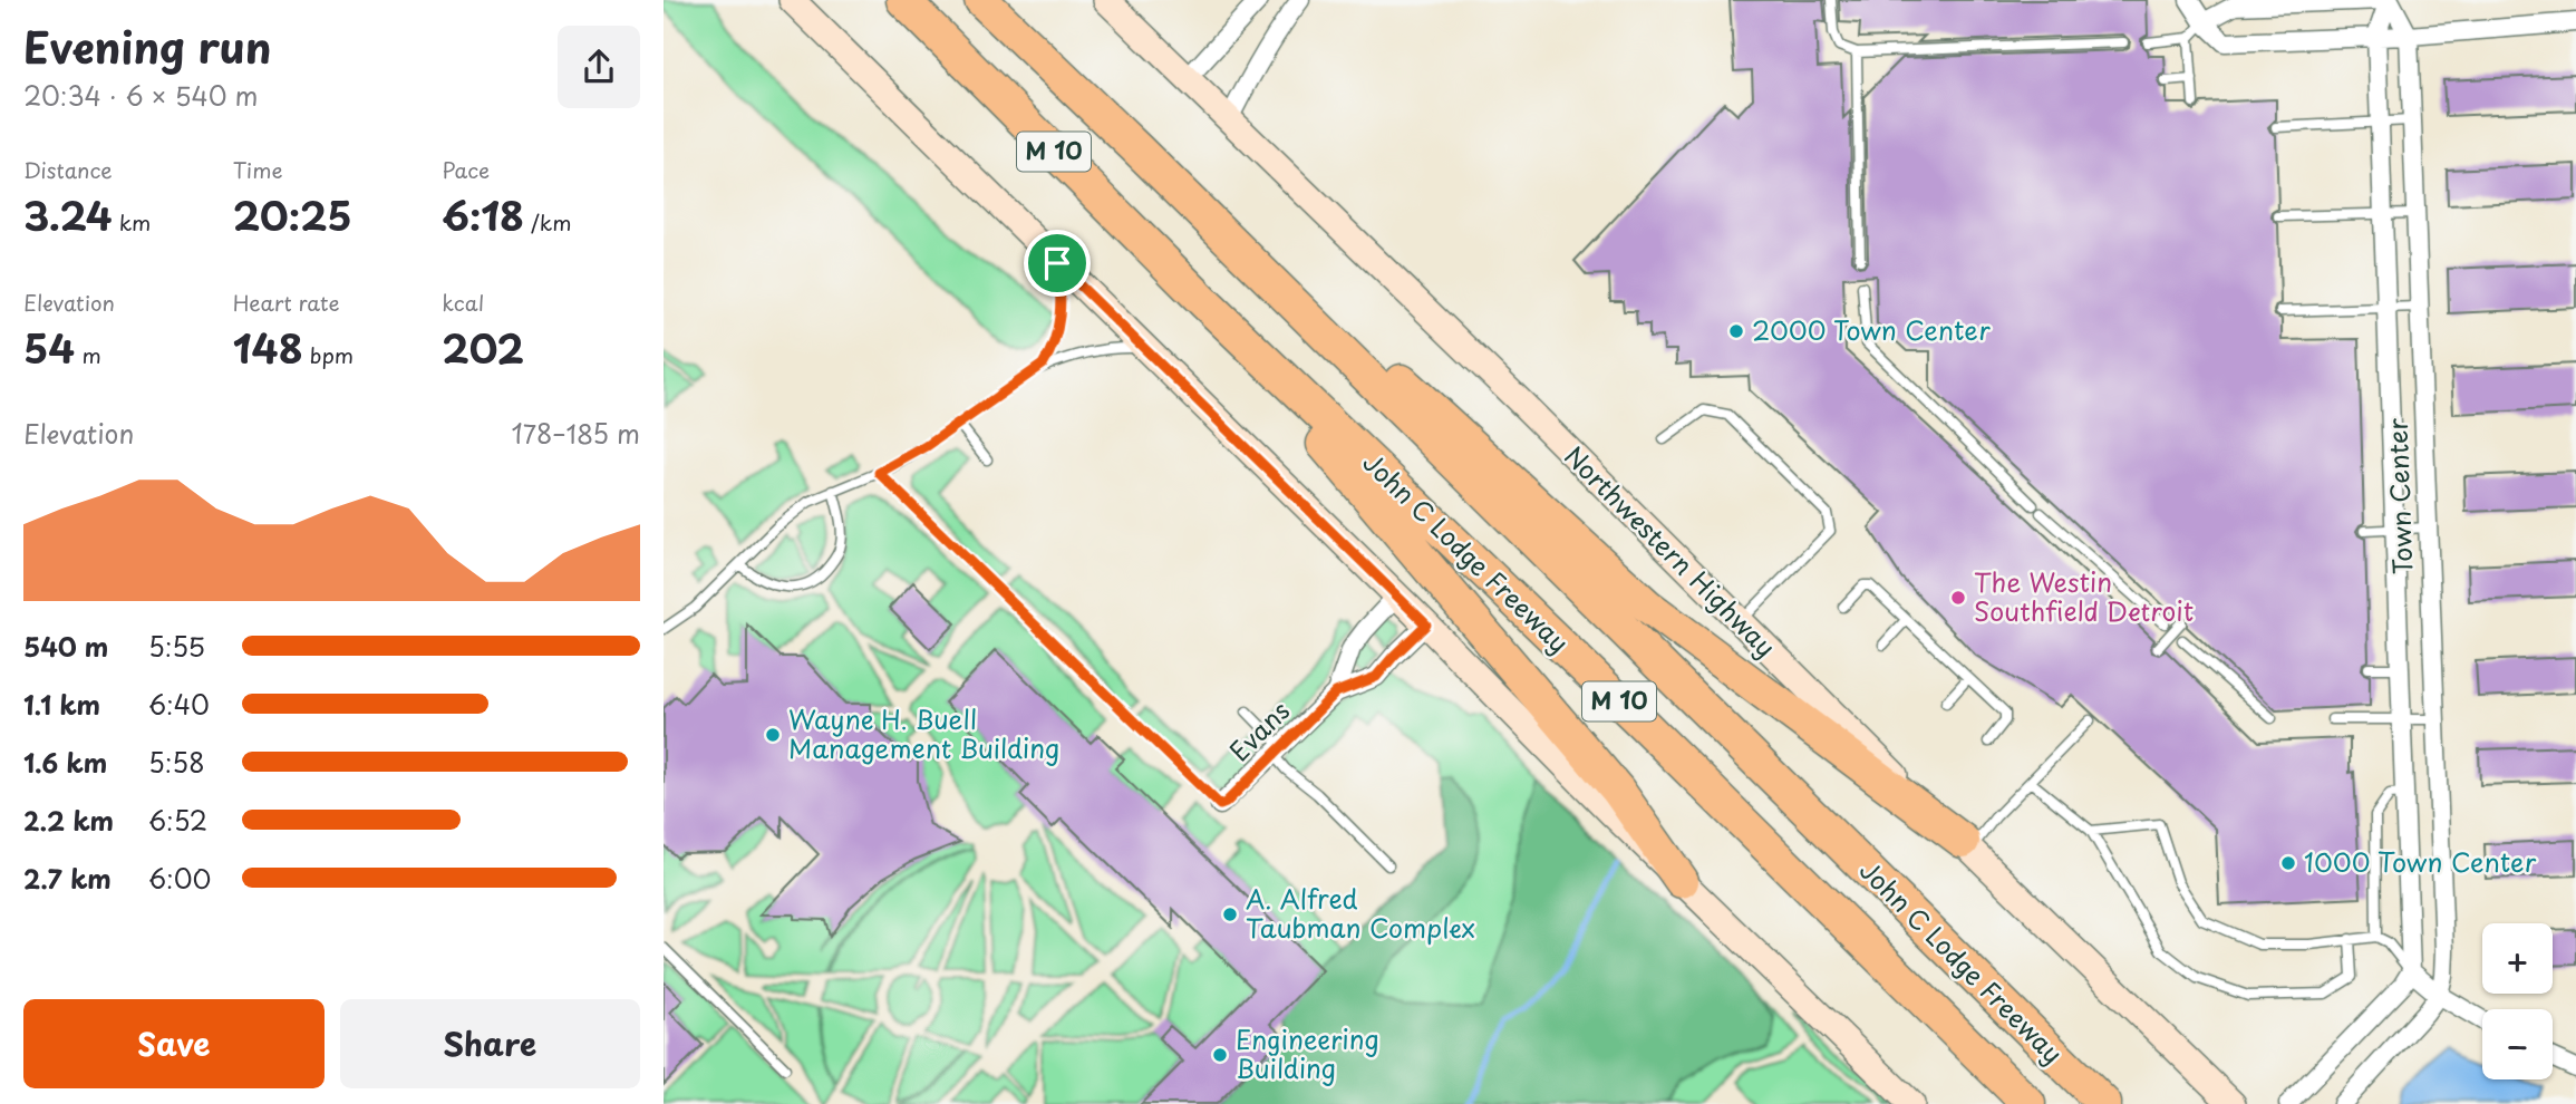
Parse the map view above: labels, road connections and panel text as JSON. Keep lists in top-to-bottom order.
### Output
{
  "streets": {
    "highway": ["M 10", "John C Lodge Freeway"],
    "main road": ["Northwestern Highway"],
    "street": ["Town Center", "Evans"]
  },
  "places": [
    "2000 Town Center",
    "The Westin Southfield Detroit",
    "Wayne H. Buell Management Building",
    "1000 Town Center",
    "A. Alfred Taubman Complex",
    "Engineering Building"
  ],
  "page": {
    "heading": ["Evening run", "20:34 · 6 × 540 m"],
    "stats": [
      ["Distance", "3.24 km"],
      ["Time", "20:25"],
      ["Pace", "6:18 /km"],
      ["Elevation", "54 m"],
      ["Heart rate", "148 bpm"],
      ["kcal", "202"]
    ],
    "chart": ["Elevation", "178–185 m"],
    "list": [
      {
        "name": "540 m",
        "note": "5:55"
      },
      {
        "name": "1.1 km",
        "note": "6:40"
      },
      {
        "name": "1.6 km",
        "note": "5:58"
      },
      {
        "name": "2.2 km",
        "note": "6:52"
      },
      {
        "name": "2.7 km",
        "note": "6:00"
      }
    ],
    "map_buttons": ["+", "−"],
    "buttons": ["Save", "Share"]
  }
}
